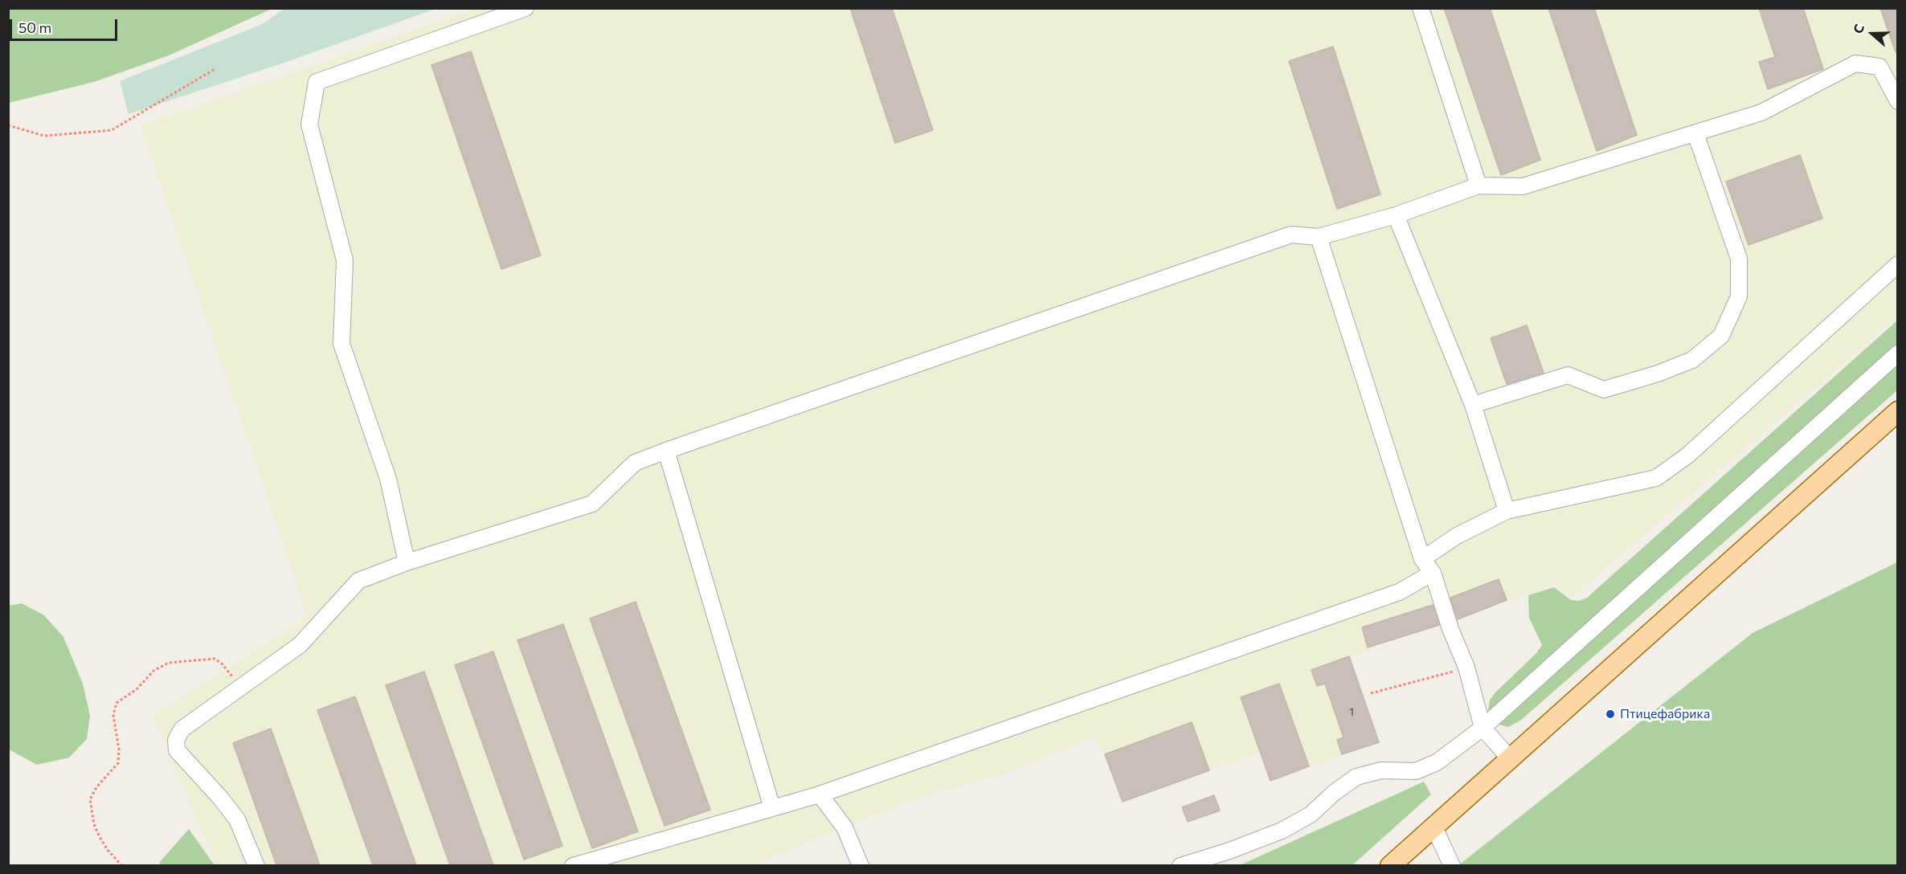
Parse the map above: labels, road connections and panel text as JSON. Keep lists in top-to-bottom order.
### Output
{
  "places": ["Птицефабрика"],
  "house_numbers": ["1"],
  "scale_bar": "50 m",
  "north": "left"
}
